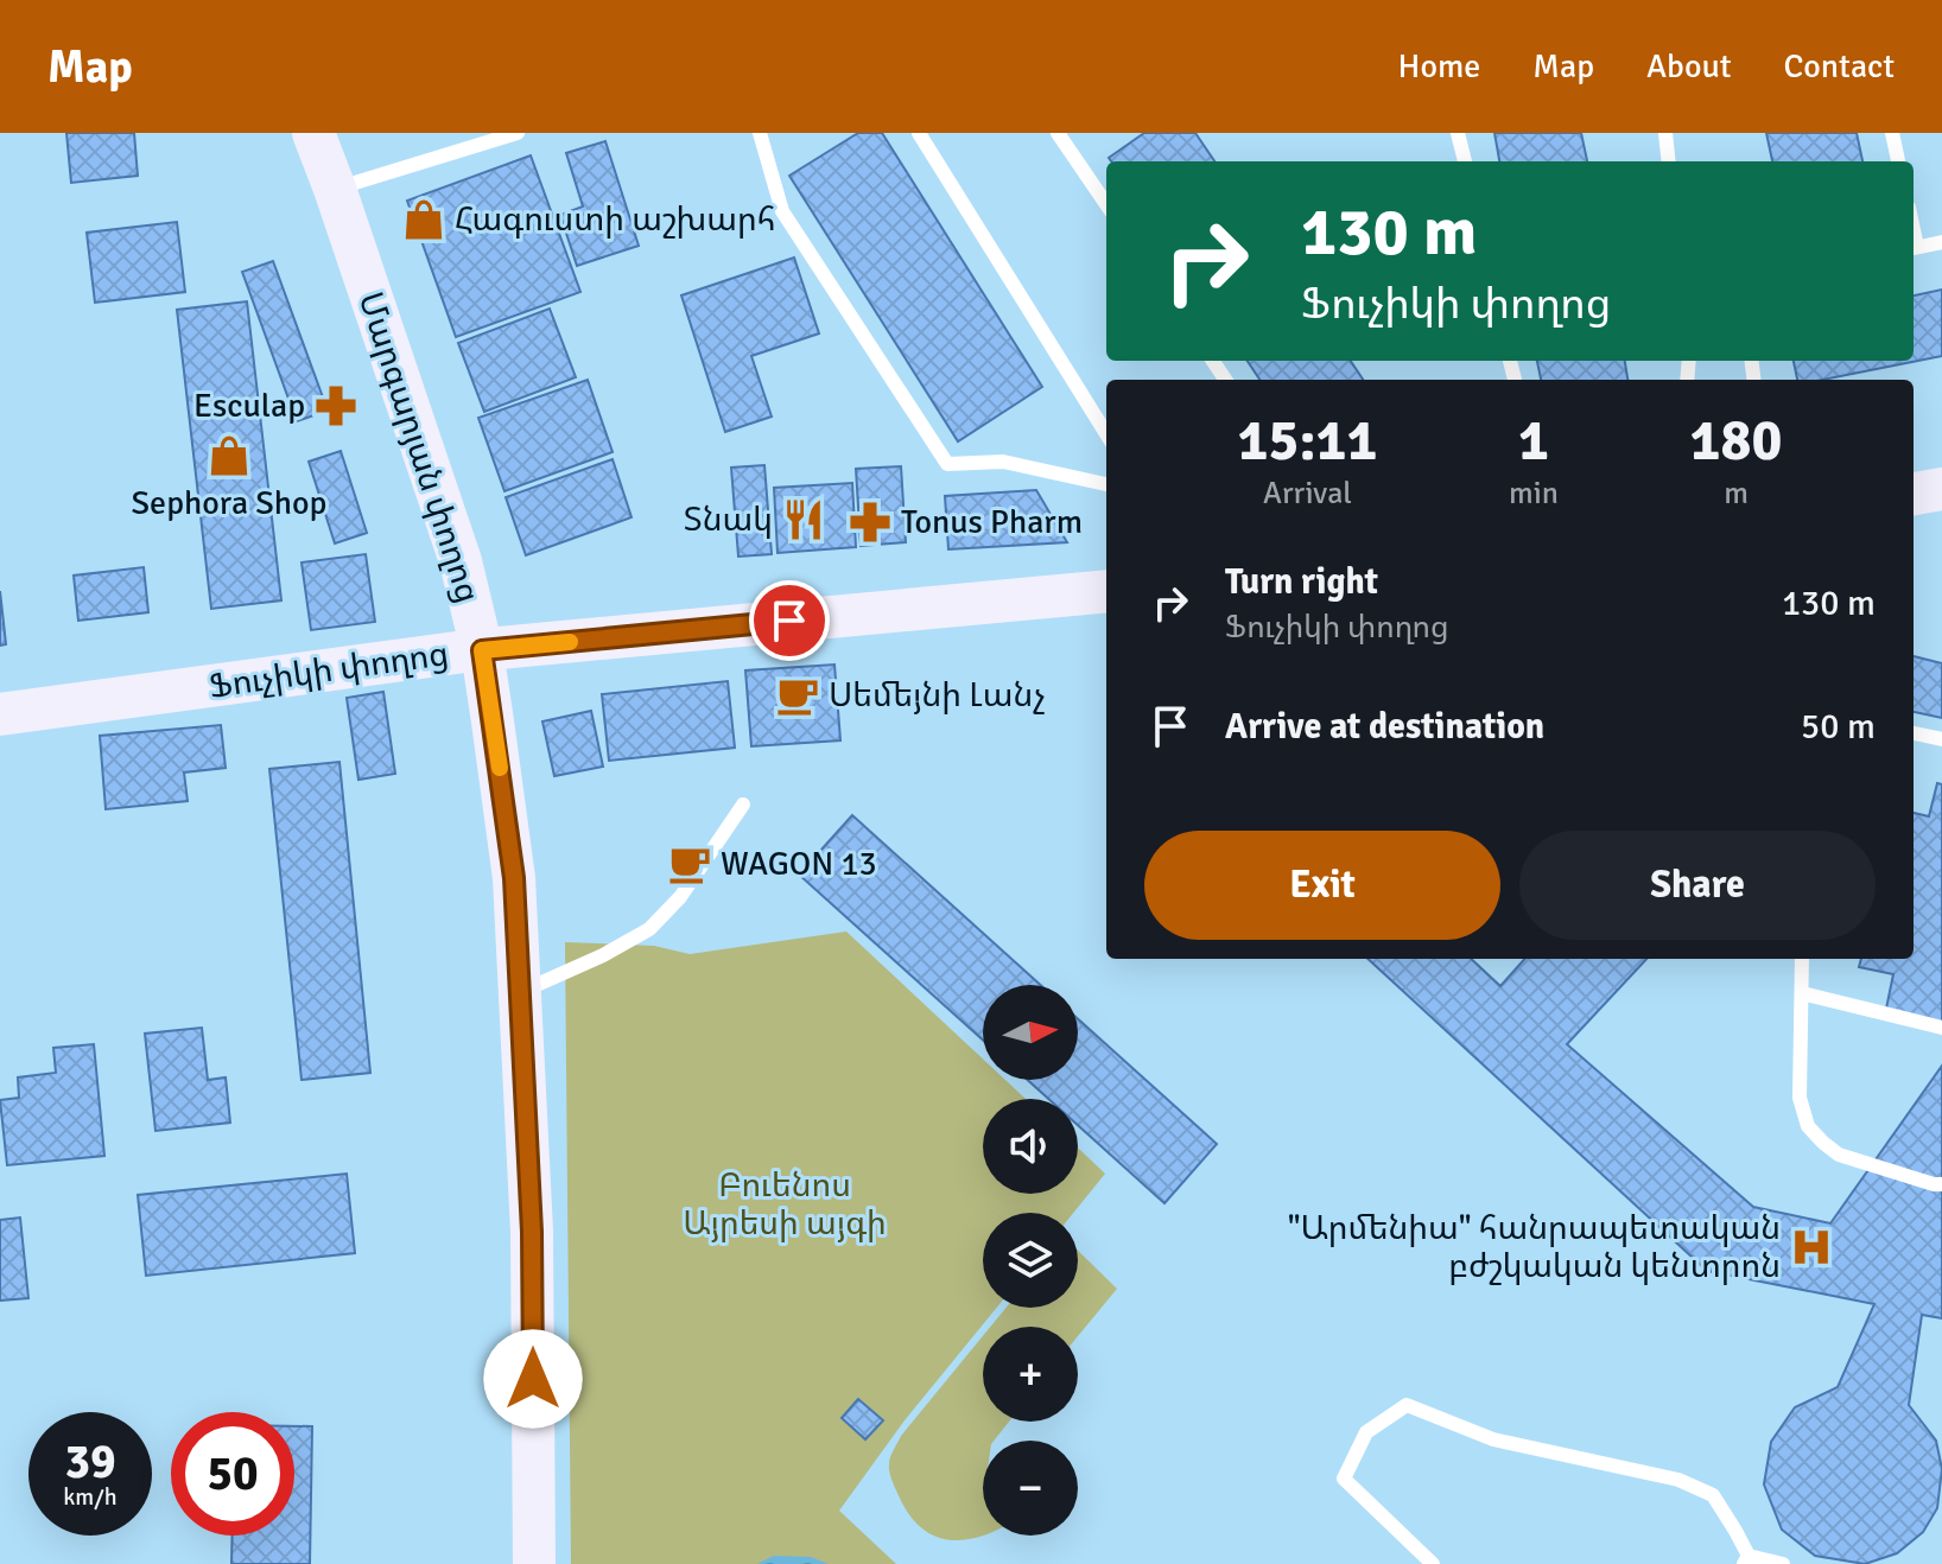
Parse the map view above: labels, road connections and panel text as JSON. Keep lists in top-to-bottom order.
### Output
{
  "streets": {
    "main road": ["Մարգարյան փողոց", "Ֆուչիկի փողոց"]
  },
  "crossings": [
    ["Մարգարյան փողոց", "Ֆուչիկի փողոց"]
  ],
  "parks": ["Բուենոս Այրեսի այգի"],
  "places": {
    "shop": ["Հագուստի աշխարհ", "Sephora Shop"],
    "pharmacy": ["Esculap", "Tonus Pharm"],
    "restaurant": ["Տնակ"],
    "cafe": ["Սեմեյնի Լանչ", "WAGON 13"],
    "hospital": ["\"Արմենիա\" հանրապետական բժշկական կենտրոն"]
  },
  "north": "right",
  "page": {
    "header": "Map",
    "nav": [
      "Home",
      "Map",
      "About",
      "Contact"
    ],
    "turn": ["130 m", "Ֆուչիկի փողոց"],
    "eta": [
      "15:11",
      "Arrival",
      "1",
      "min",
      "180",
      "m"
    ],
    "list": [
      {
        "name": "Turn right",
        "note": "Ֆուչիկի փողոց",
        "value": "130 m"
      },
      {
        "name": "Arrive at destination",
        "value": "50 m"
      }
    ],
    "buttons": ["Exit", "Share"],
    "map_buttons": ["+", "−"],
    "speed": "39 km/h",
    "limit": "50"
  }
}
